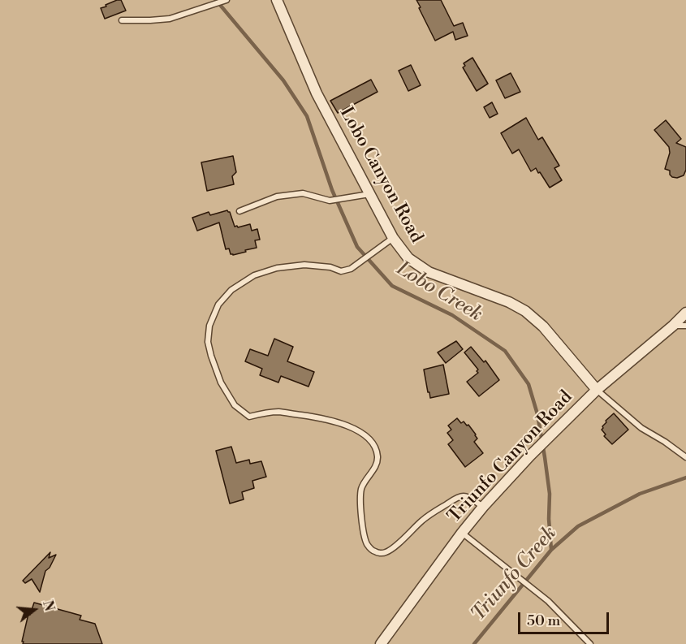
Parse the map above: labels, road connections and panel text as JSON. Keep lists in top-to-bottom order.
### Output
{
  "streets": {
    "street": ["Lobo Canyon Road", "Triunfo Canyon Road"]
  },
  "crossings": [
    ["Lobo Canyon Road", "Triunfo Canyon Road"]
  ],
  "water": ["Lobo Creek", "Triunfo Creek"],
  "scale_bar": "50 m",
  "north": "right"
}
